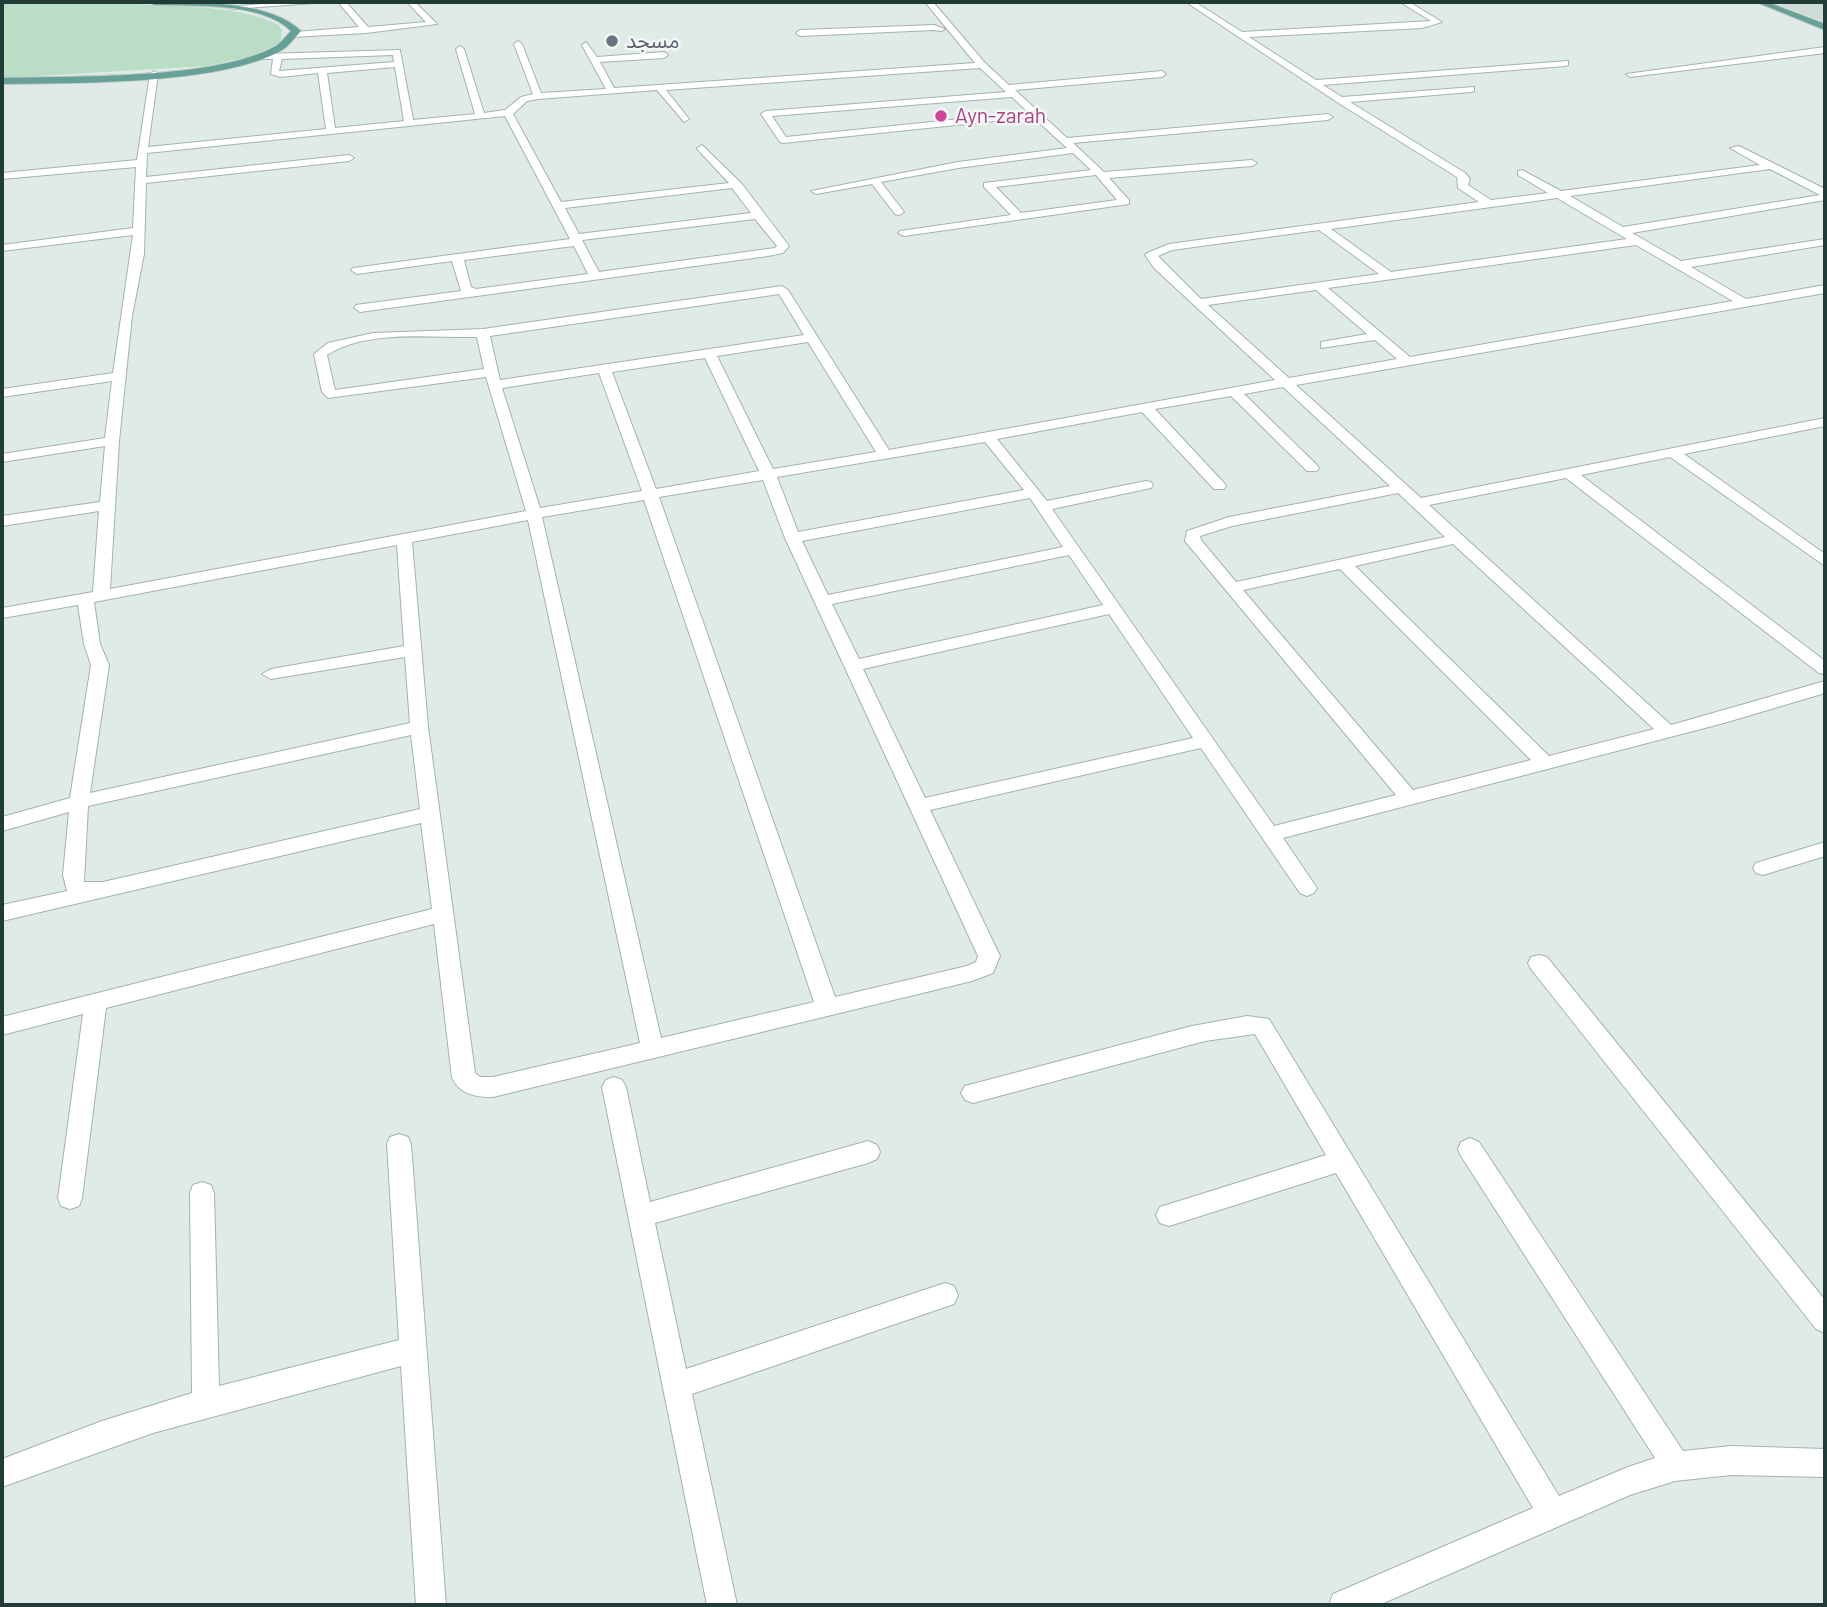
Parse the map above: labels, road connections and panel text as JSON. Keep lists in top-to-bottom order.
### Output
{
  "places": ["مسجد", "Ayn-zarah"]
}
